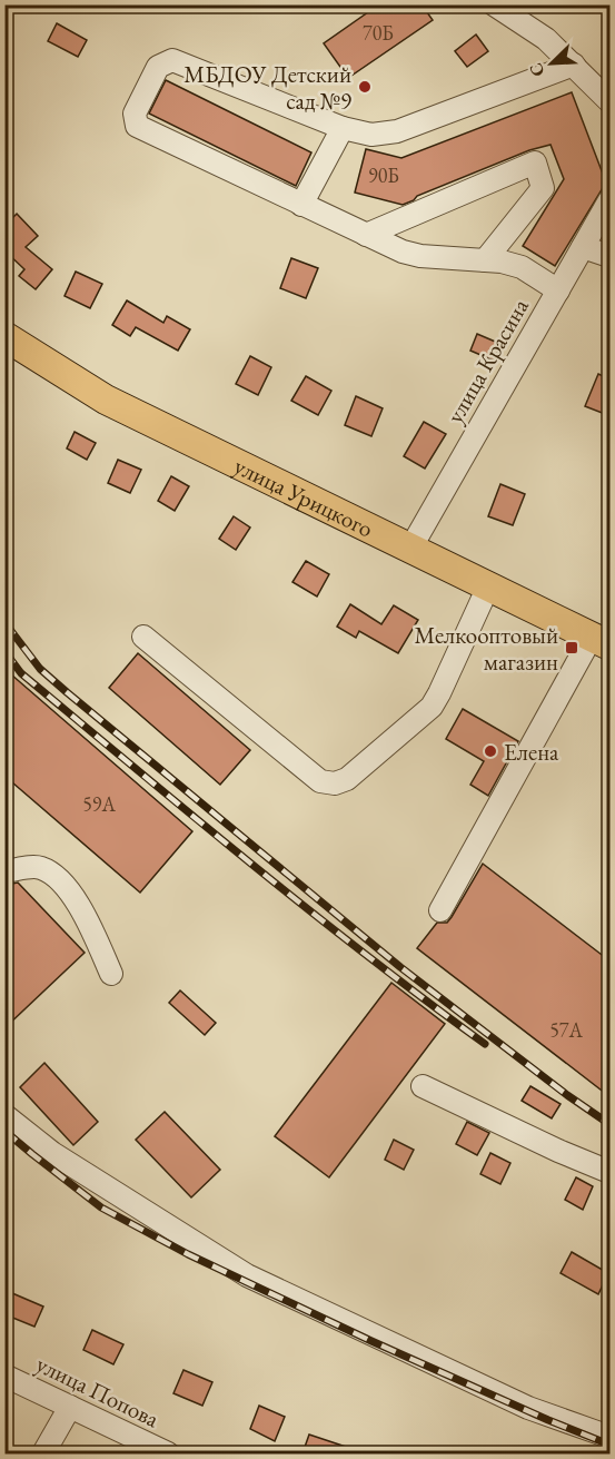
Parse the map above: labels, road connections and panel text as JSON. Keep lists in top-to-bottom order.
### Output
{
  "streets": {
    "main road": ["улица Урицкого"],
    "street": ["улица Красина", "улица Попова"]
  },
  "crossings": [
    ["улица Красина", "улица Урицкого"]
  ],
  "places": {
    "other": ["МБДОУ Детский сад №9", "Елена"],
    "transit": ["Мелкооптовый магазин"]
  },
  "house_numbers": [
    "70Б",
    "90Б",
    "59А",
    "57А"
  ],
  "north": "bottom left"
}
